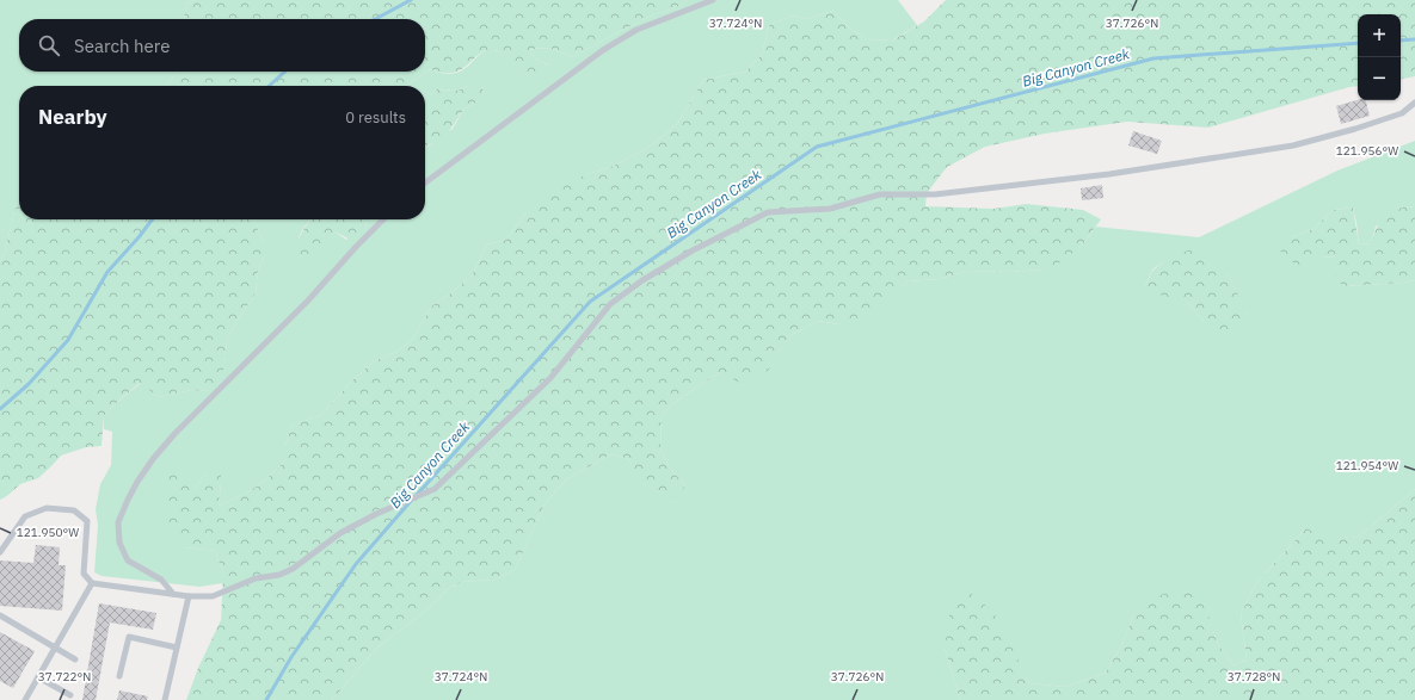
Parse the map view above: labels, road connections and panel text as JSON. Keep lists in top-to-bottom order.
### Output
{
  "water": ["Big Canyon Creek"],
  "page": {
    "map_buttons": ["+", "−"],
    "search": "Search here",
    "heading": ["Nearby", "0 results"]
  },
  "coordinates": [
    "37.724°N",
    "37.726°N",
    "121.956°W",
    "121.954°W",
    "121.950°W",
    "37.722°N",
    "37.728°N"
  ]
}
